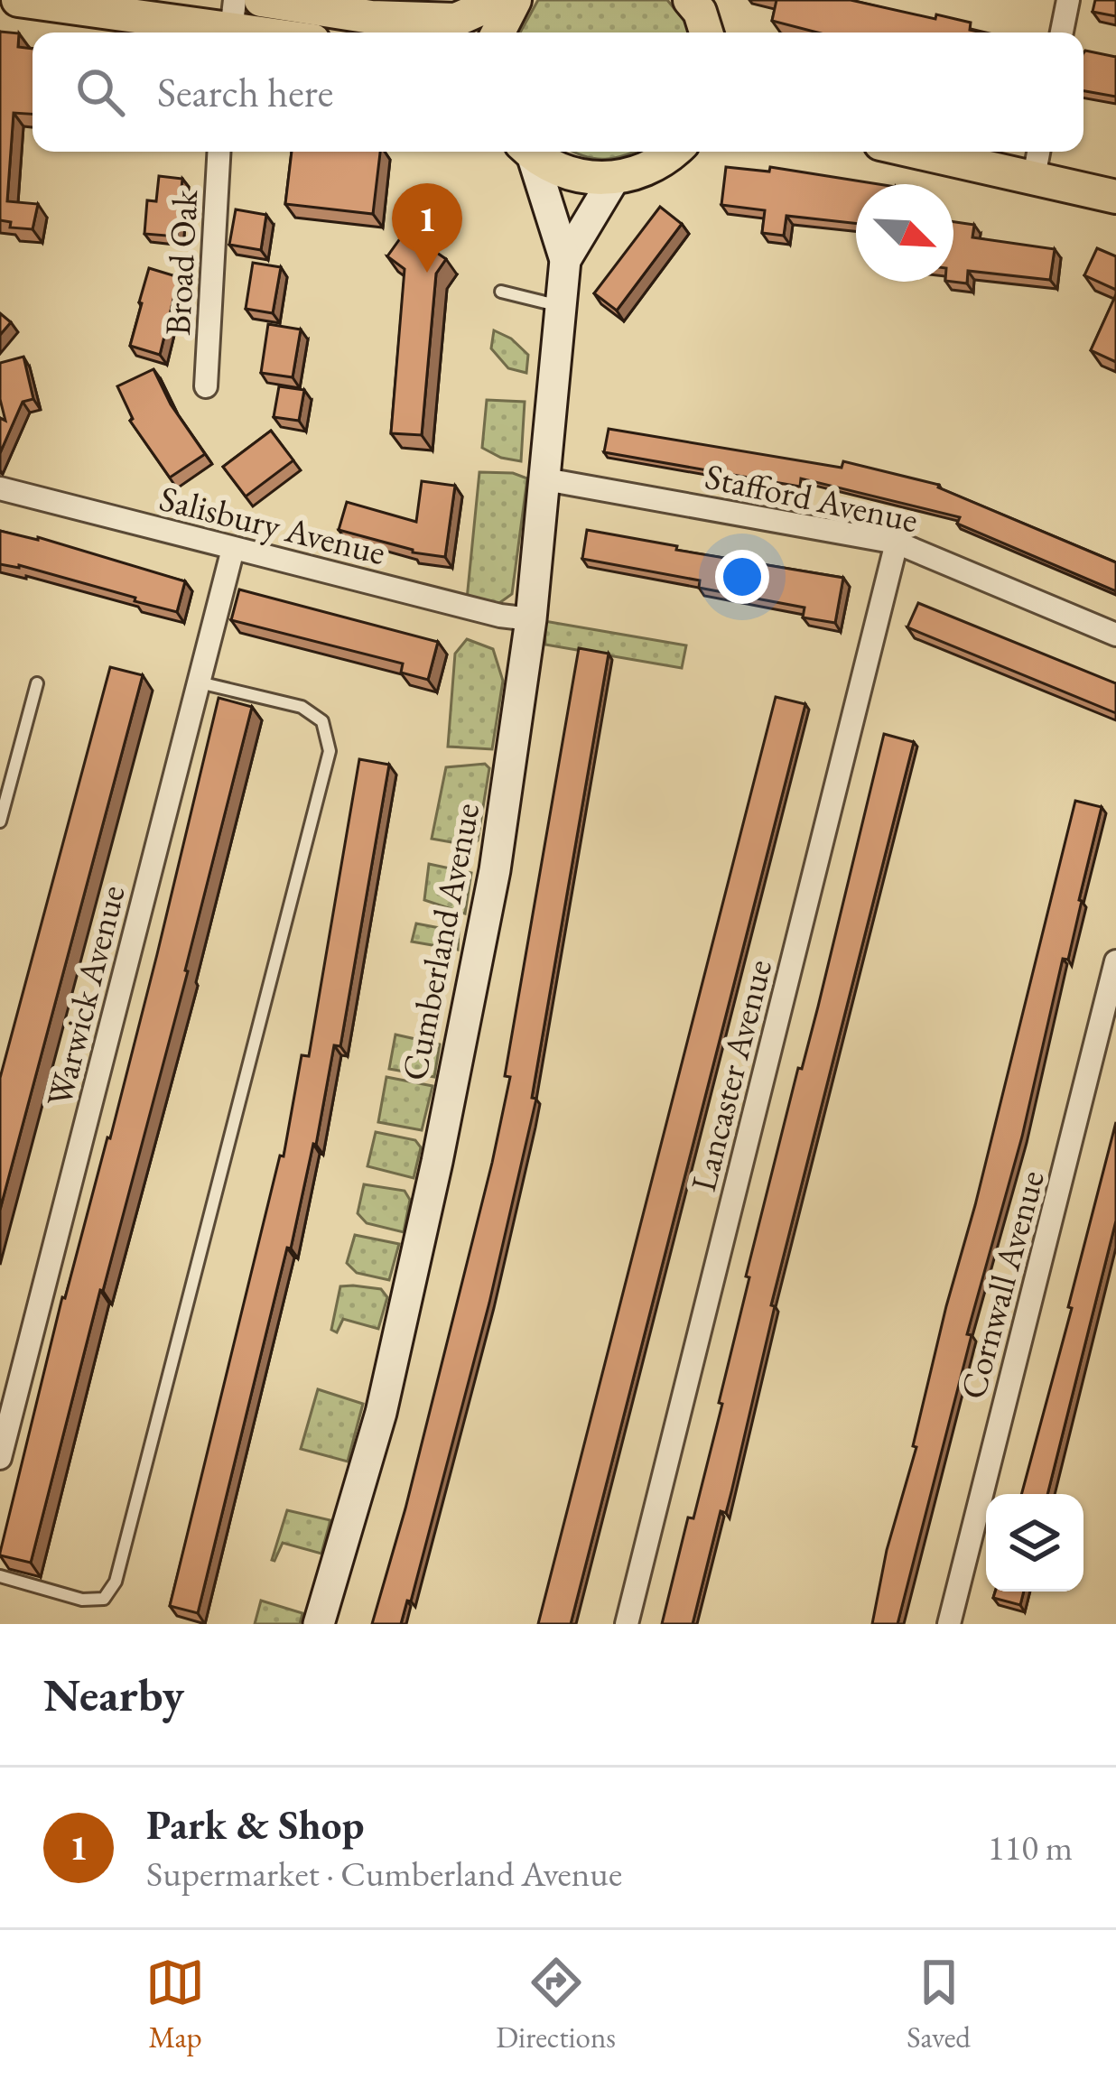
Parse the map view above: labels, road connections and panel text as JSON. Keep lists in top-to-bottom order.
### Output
{
  "streets": {
    "street": [
      "Broad Oak",
      "Stafford Avenue",
      "Salisbury Avenue",
      "Cumberland Avenue",
      "Warwick Avenue",
      "Lancaster Avenue",
      "Cornwall Avenue"
    ]
  },
  "crossings": [
    ["Stafford Avenue", "Cumberland Avenue"],
    ["Stafford Avenue", "Lancaster Avenue"],
    ["Salisbury Avenue", "Cumberland Avenue"],
    ["Salisbury Avenue", "Warwick Avenue"]
  ],
  "north": "bottom right",
  "page": {
    "search": "Search here",
    "pins": "1",
    "heading": "Nearby",
    "list": [
      {
        "mark": "1",
        "name": "Park & Shop",
        "note": "Supermarket · Cumberland Avenue",
        "value": "110 m"
      }
    ],
    "nav": ["Map", "Directions", "Saved"]
  }
}
